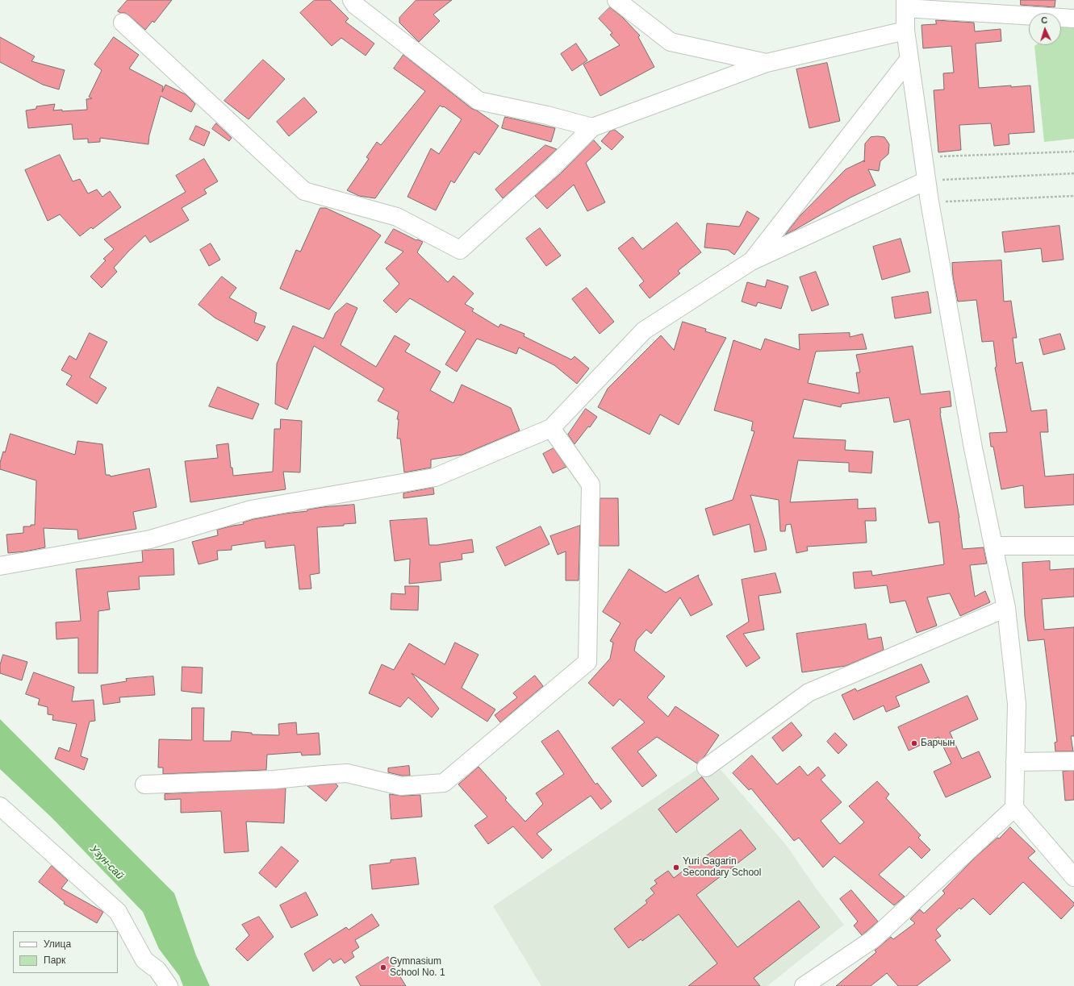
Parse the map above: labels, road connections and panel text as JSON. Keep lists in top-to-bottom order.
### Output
{
  "water": ["Узун-сай"],
  "places": ["Барчын", "Yuri Gagarin Secondary School", "Gymnasium School No. 1"],
  "legend": ["Улица", "Парк"],
  "north": "top"
}
